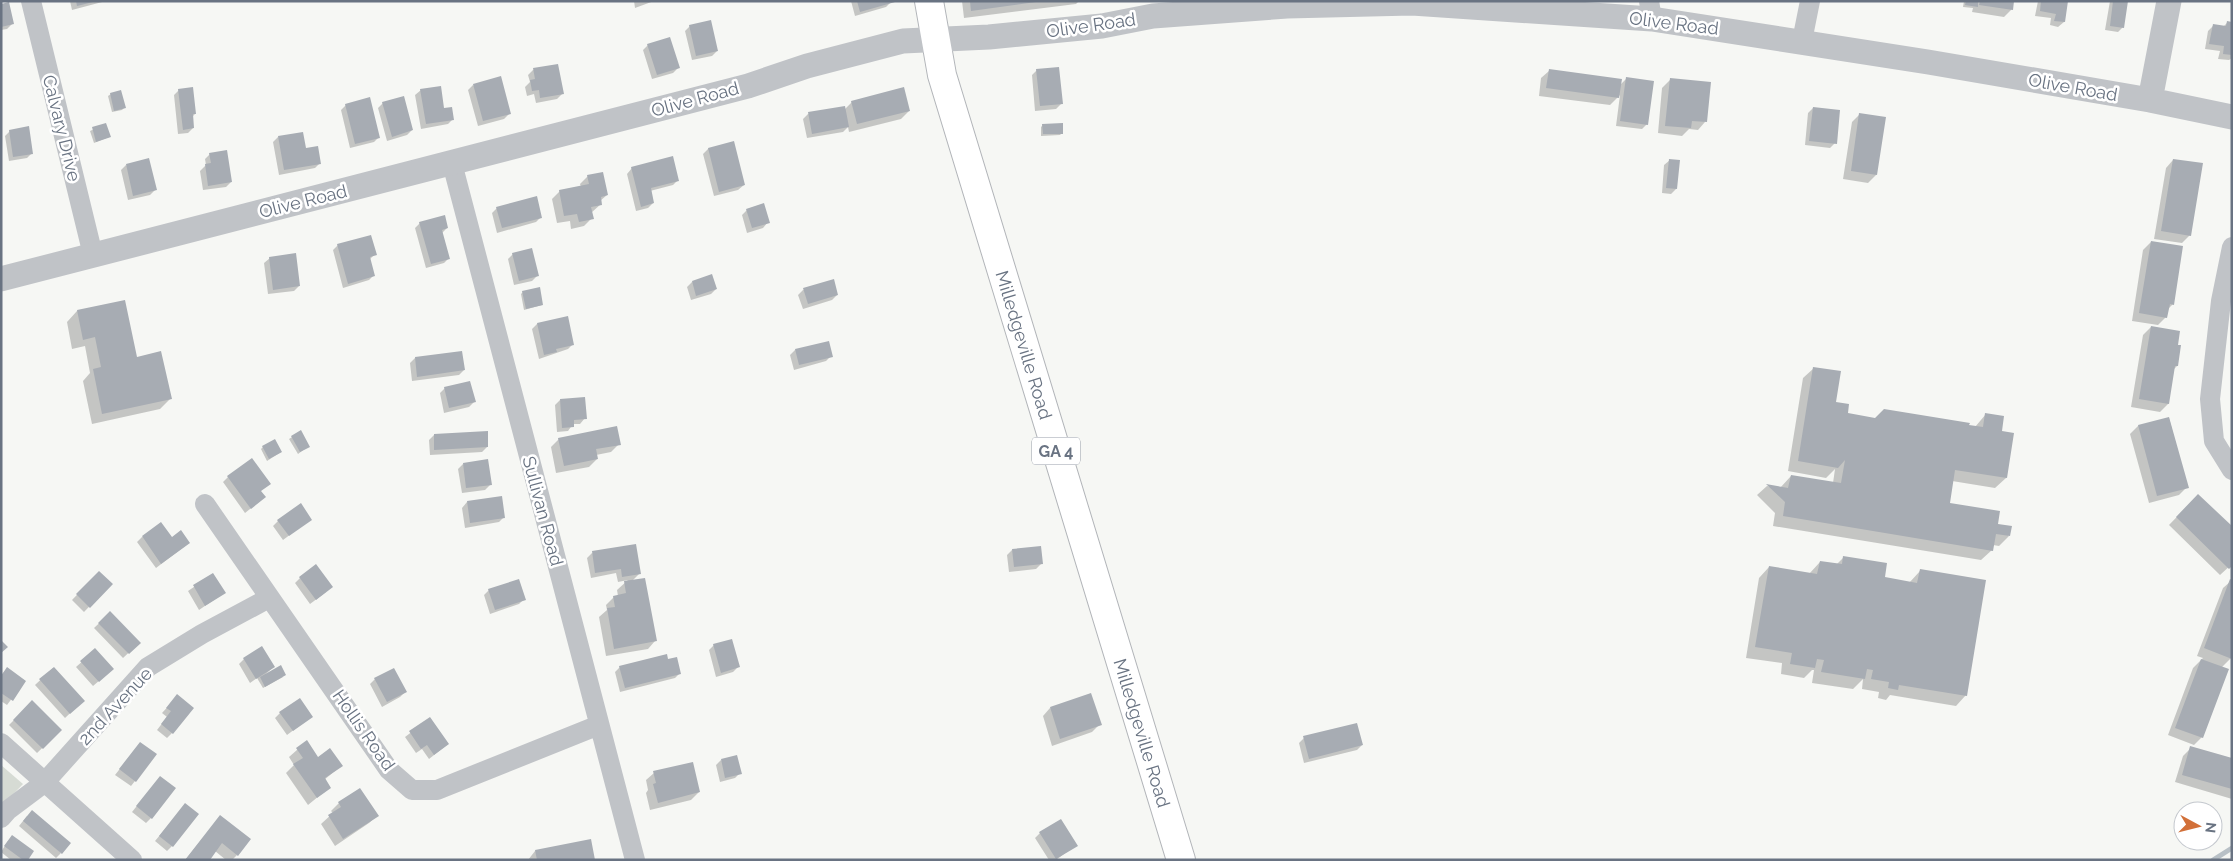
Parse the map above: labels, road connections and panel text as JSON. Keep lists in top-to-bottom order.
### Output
{
  "streets": {
    "main road": ["Milledgeville Road", "GA 4"],
    "street": [
      "Olive Road",
      "Calvary Drive",
      "Sullivan Road",
      "2nd Avenue",
      "Hollis Road"
    ]
  },
  "crossings": [
    ["Olive Road", "Calvary Drive"],
    ["Olive Road", "Milledgeville Road"],
    ["Olive Road", "Sullivan Road"],
    ["Sullivan Road", "Hollis Road"],
    ["2nd Avenue", "Hollis Road"]
  ],
  "north": "right"
}
